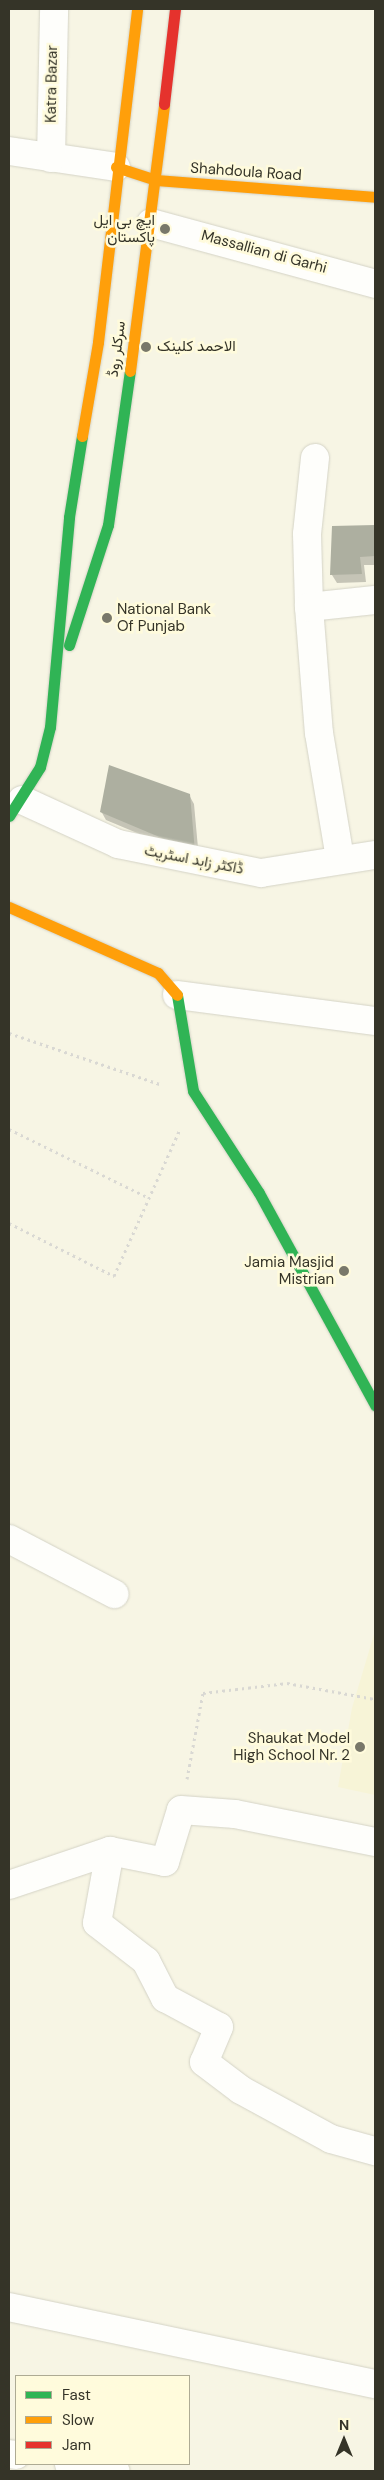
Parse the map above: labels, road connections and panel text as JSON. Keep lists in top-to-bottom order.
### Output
{
  "streets": {
    "street": [
      "Katra Bazar",
      "Shahdoula Road",
      "Massallian di Garhi",
      "سرکلر روڈ",
      "ڈاکٹر زاہد اسٹریٹ"
    ]
  },
  "crossings": [
    ["Shahdoula Road", "سرکلر روڈ"],
    ["Massallian di Garhi", "سرکلر روڈ"],
    ["سرکلر روڈ", "ڈاکٹر زاہد اسٹریٹ"]
  ],
  "places": [
    "ایچ بی ایل پاکستان",
    "الاحمد کلینک",
    "National Bank Of Punjab",
    "Jamia Masjid Mistrian",
    "Shaukat Model High School Nr. 2"
  ],
  "legend": ["Fast", "Slow", "Jam"],
  "north": "top"
}
